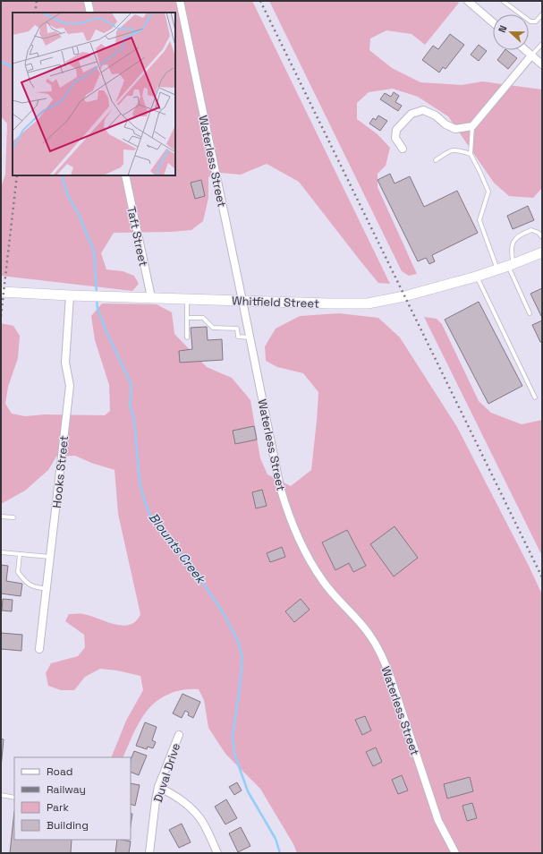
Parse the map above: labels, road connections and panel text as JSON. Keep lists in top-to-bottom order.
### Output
{
  "streets": {
    "main road": ["Whitfield Street"],
    "street": [
      "Waterless Street",
      "Taft Street",
      "Hooks Street",
      "Duval Drive"
    ]
  },
  "crossings": [
    ["Waterless Street", "Whitfield Street"],
    ["Taft Street", "Whitfield Street"],
    ["Whitfield Street", "Hooks Street"]
  ],
  "water": ["Blounts Creek"],
  "legend": [
    "Road",
    "Railway",
    "Park",
    "Building"
  ],
  "north": "left"
}
